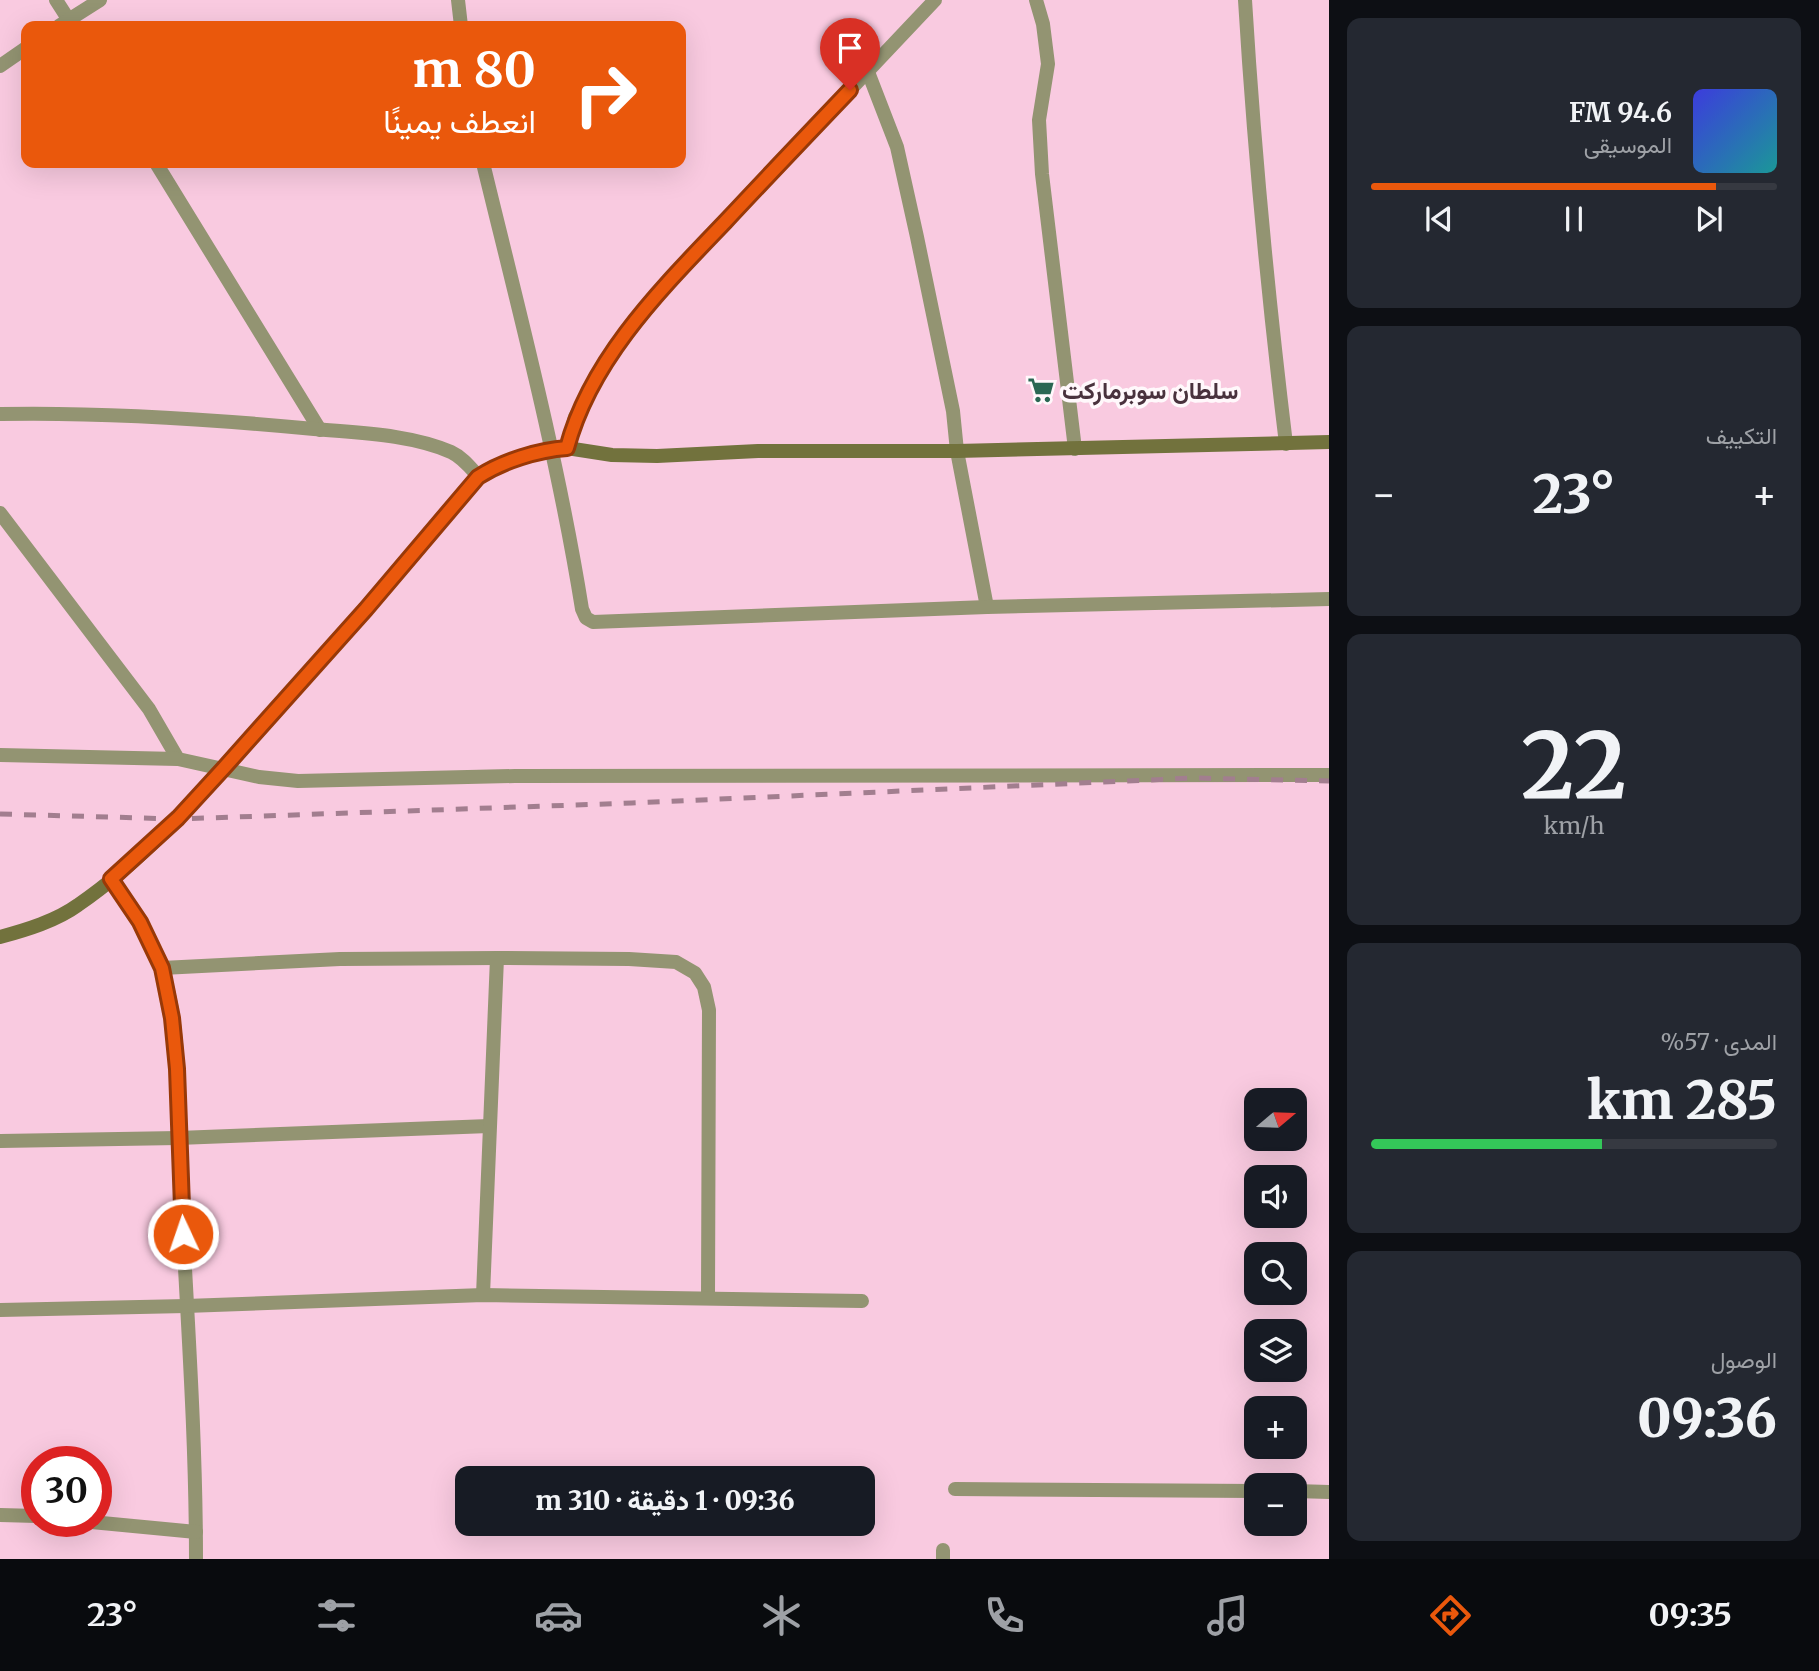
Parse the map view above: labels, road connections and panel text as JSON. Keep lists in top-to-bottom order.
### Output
{
  "places": {
    "supermarket": ["سلطان سوبرماركت"]
  },
  "north": "right",
  "page": {
    "turn": ["80 m", "انعطف يمينًا"],
    "song": ["94.6 FM", "الموسيقى"],
    "tile": [
      "التكييف",
      ["22", "km/h"],
      ["المدى · 57%", "285 km"],
      ["الوصول", "09:36"]
    ],
    "heat": ["−", "23°", "+"],
    "map_buttons": ["+", "−"],
    "limit": "30",
    "trip": "09:36 · 1 دقيقة · 310 m",
    "tabs": ["09:35", "23°"]
  }
}
